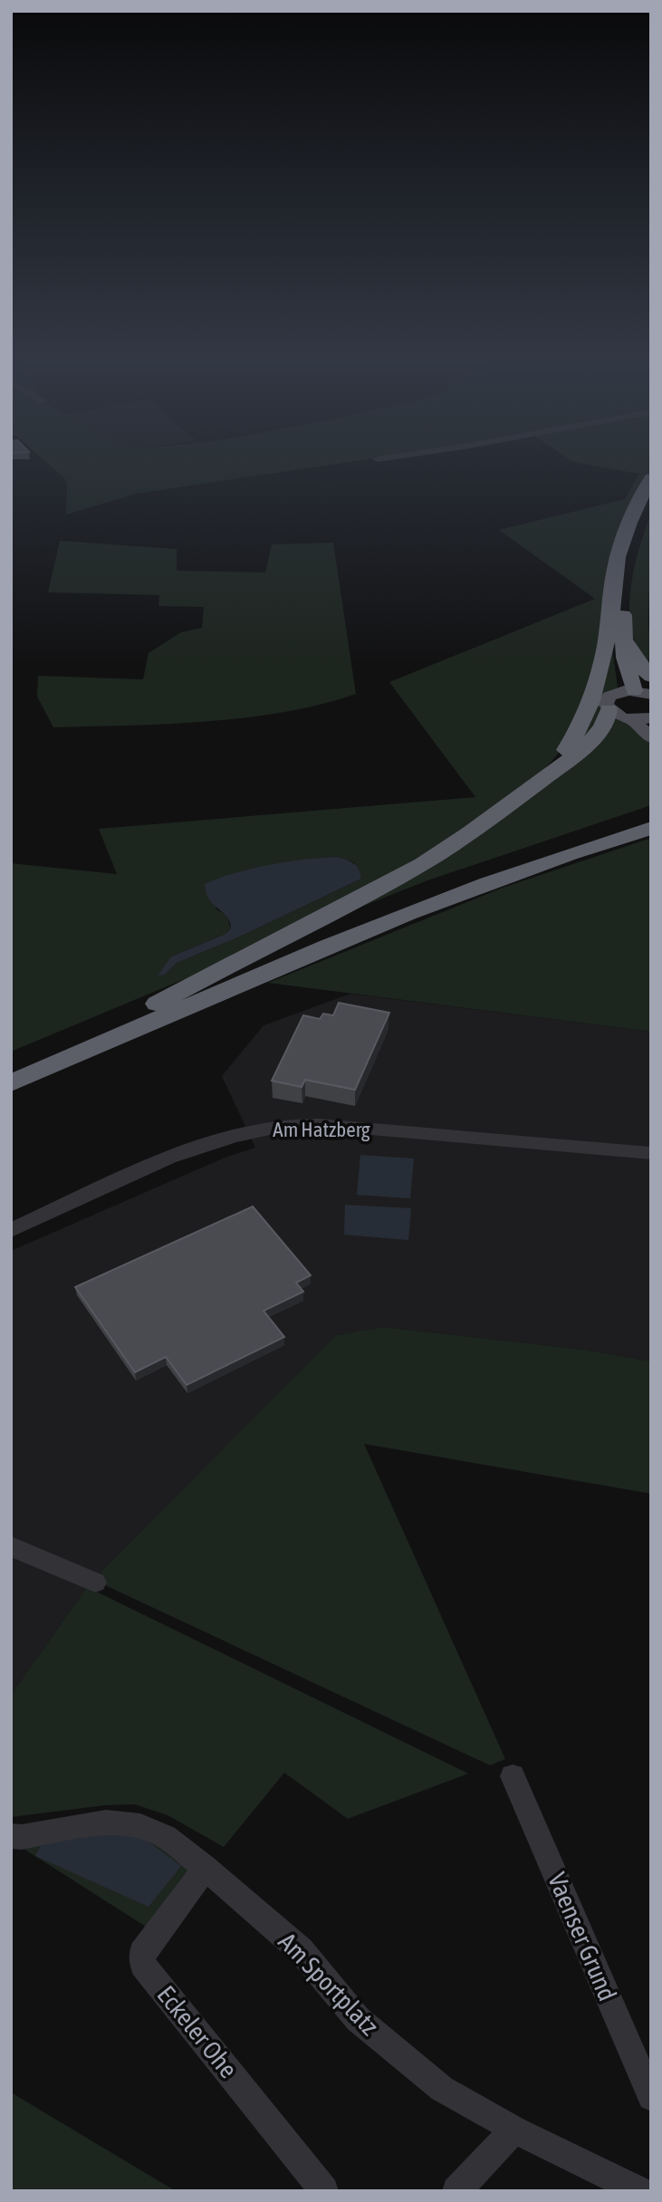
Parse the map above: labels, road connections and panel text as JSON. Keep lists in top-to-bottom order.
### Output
{
  "streets": {
    "street": [
      "Am Hatzberg",
      "Vaenser Grund",
      "Am Sportplatz",
      "Eckeler Ohe"
    ]
  },
  "crossings": [
    ["Am Sportplatz", "Eckeler Ohe"]
  ]
}
